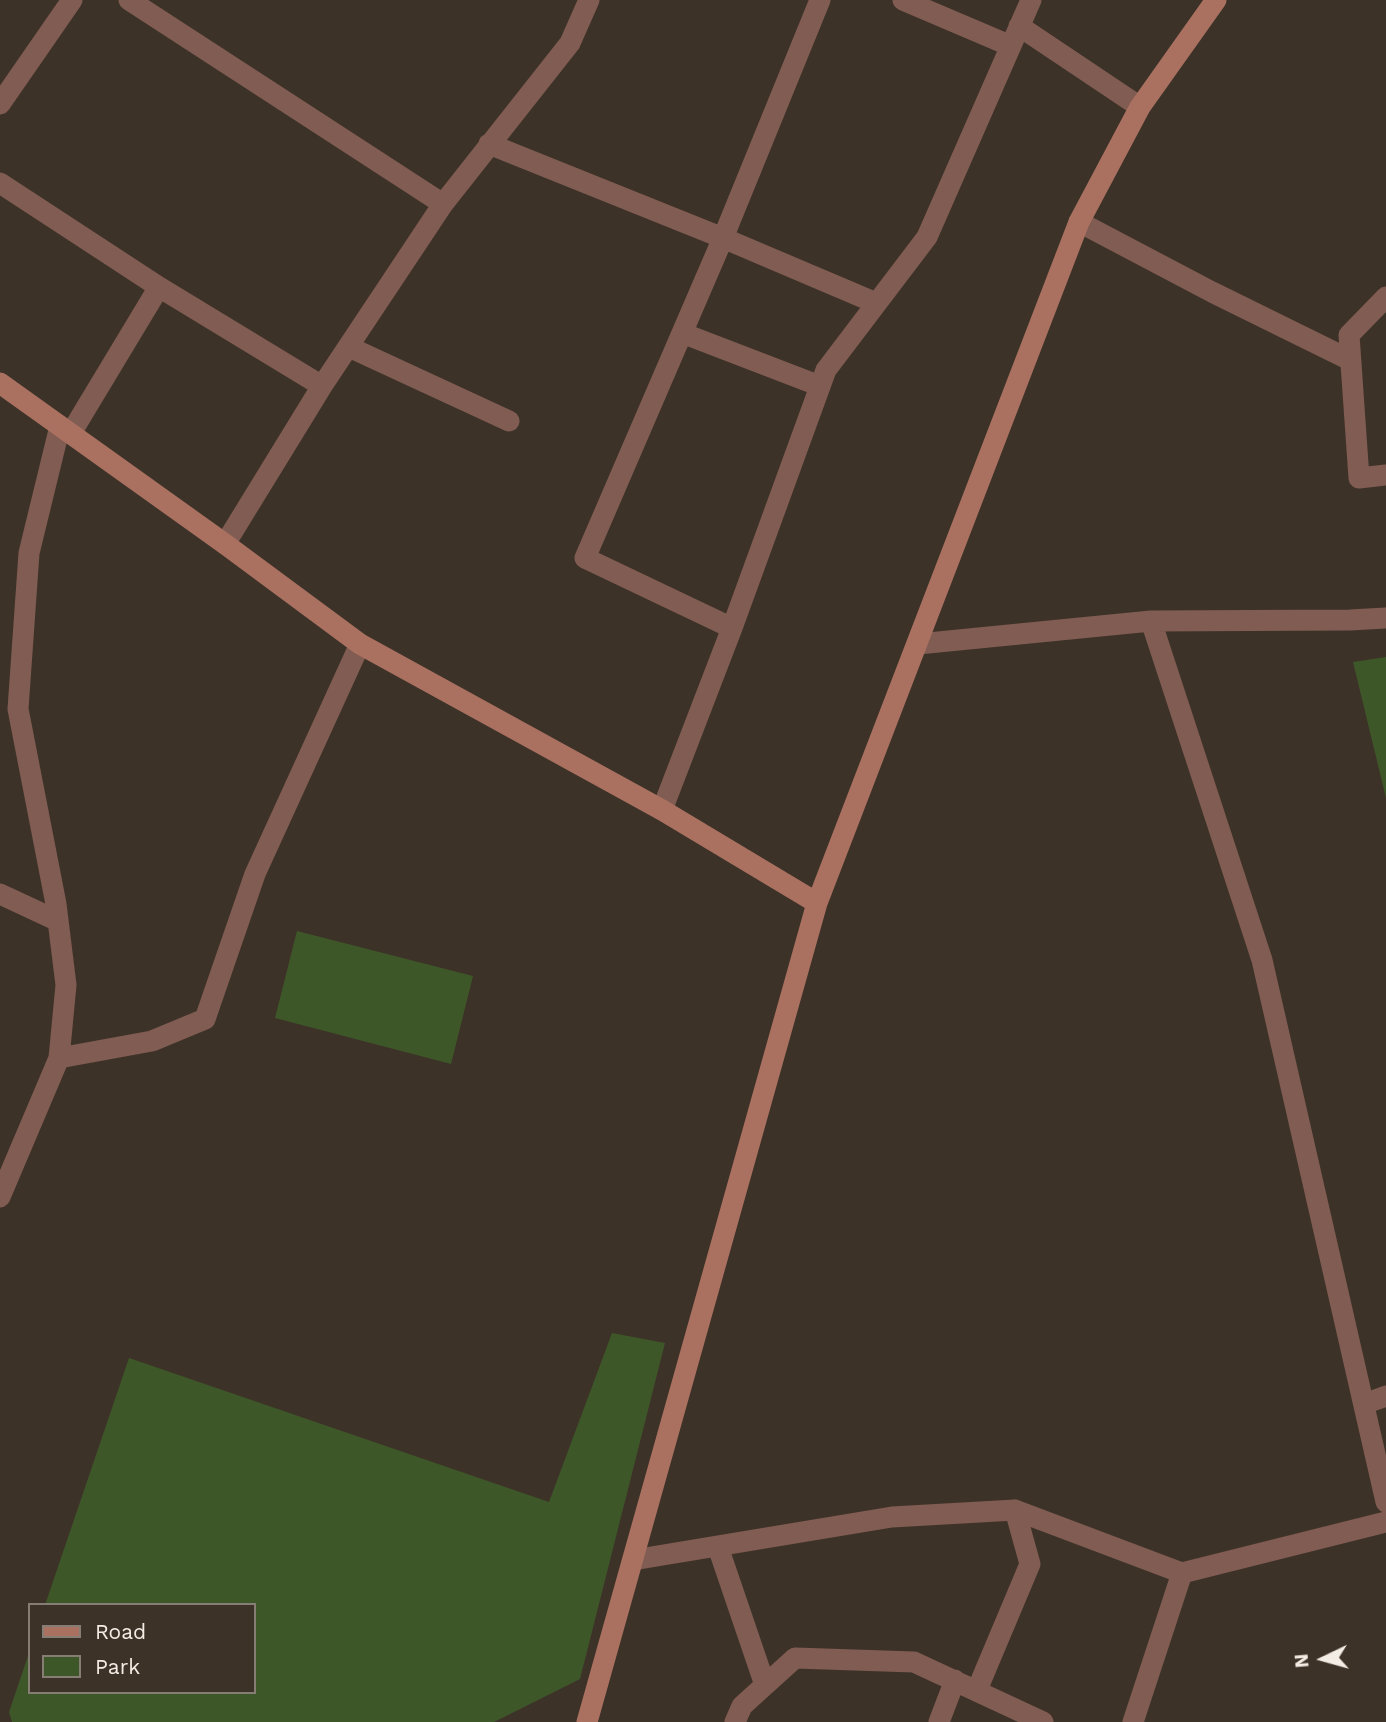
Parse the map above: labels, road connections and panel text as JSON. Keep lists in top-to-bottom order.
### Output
{
  "legend": ["Road", "Park"],
  "north": "left"
}
